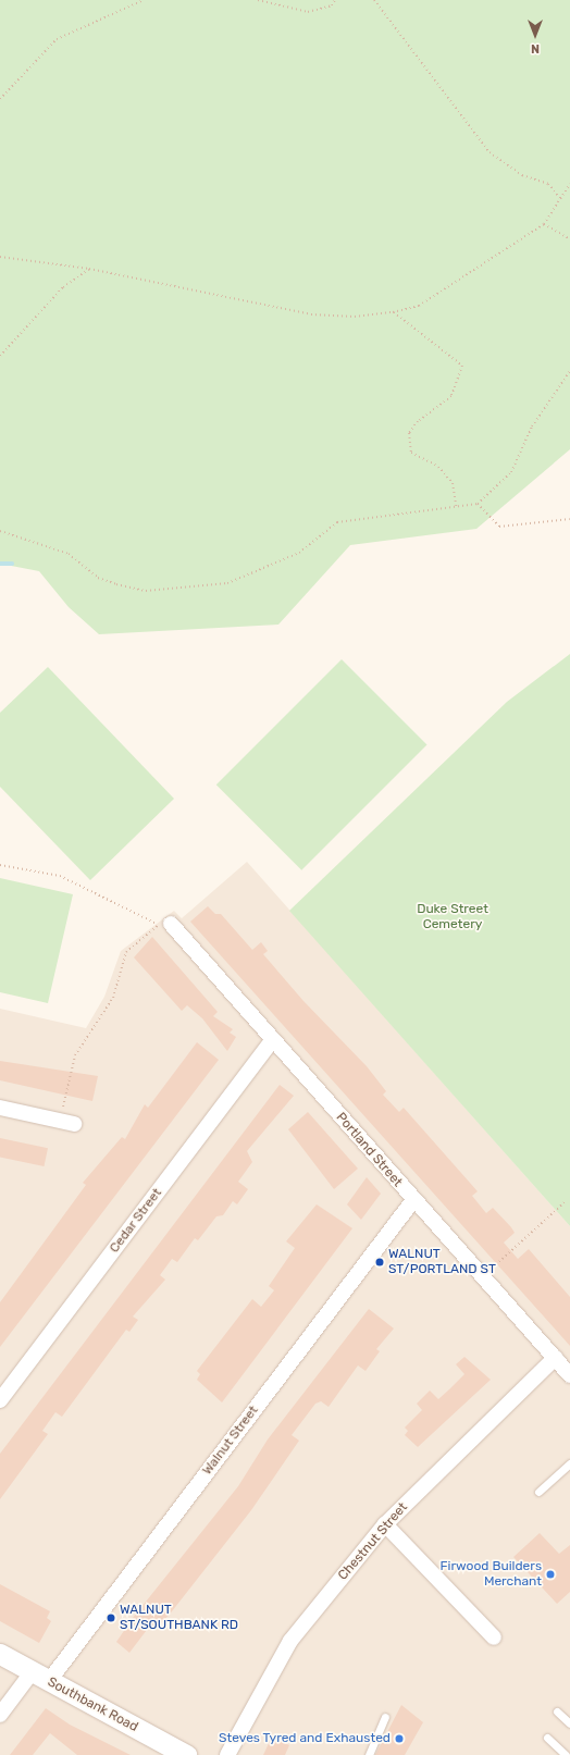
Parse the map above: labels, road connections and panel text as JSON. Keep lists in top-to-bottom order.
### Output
{
  "streets": {
    "street": [
      "Portland Street",
      "Cedar Street",
      "Walnut Street",
      "Chestnut Street",
      "Southbank Road"
    ]
  },
  "crossings": [
    ["Portland Street", "Cedar Street"],
    ["Portland Street", "Walnut Street"],
    ["Portland Street", "Chestnut Street"],
    ["Walnut Street", "Southbank Road"]
  ],
  "parks": ["Duke Street Cemetery"],
  "places": [
    "WALNUT ST/PORTLAND ST",
    "Firwood Builders Merchant",
    "WALNUT ST/SOUTHBANK RD",
    "Steves Tyred and Exhausted"
  ],
  "north": "bottom"
}
